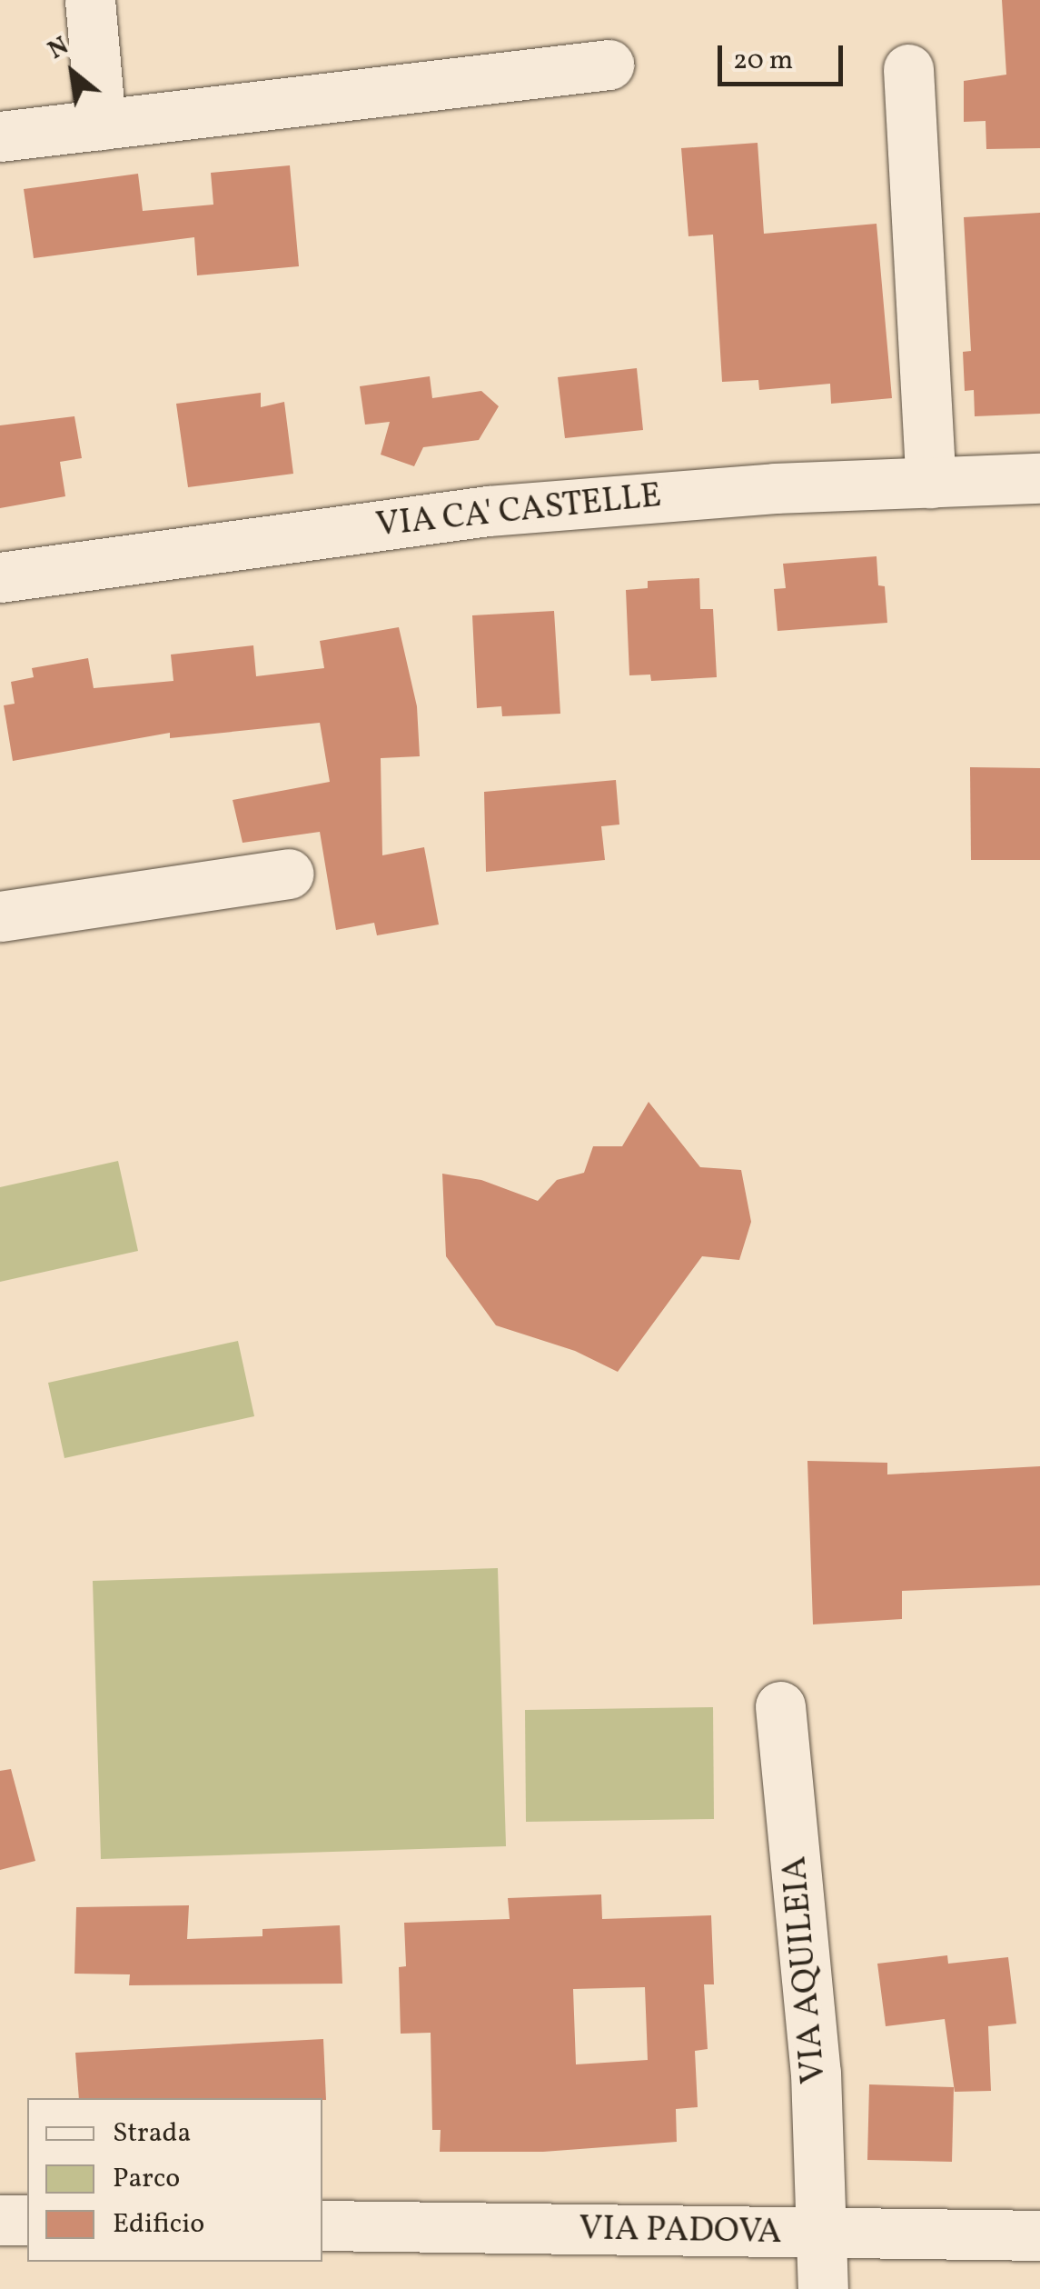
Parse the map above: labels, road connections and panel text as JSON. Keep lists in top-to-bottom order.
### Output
{
  "streets": {
    "street": ["VIA CA' CASTELLE", "VIA AQUILEIA", "VIA PADOVA"]
  },
  "crossings": [
    ["VIA AQUILEIA", "VIA PADOVA"]
  ],
  "legend": ["Strada", "Parco", "Edificio"],
  "scale_bar": "20 m",
  "north": "top left"
}
